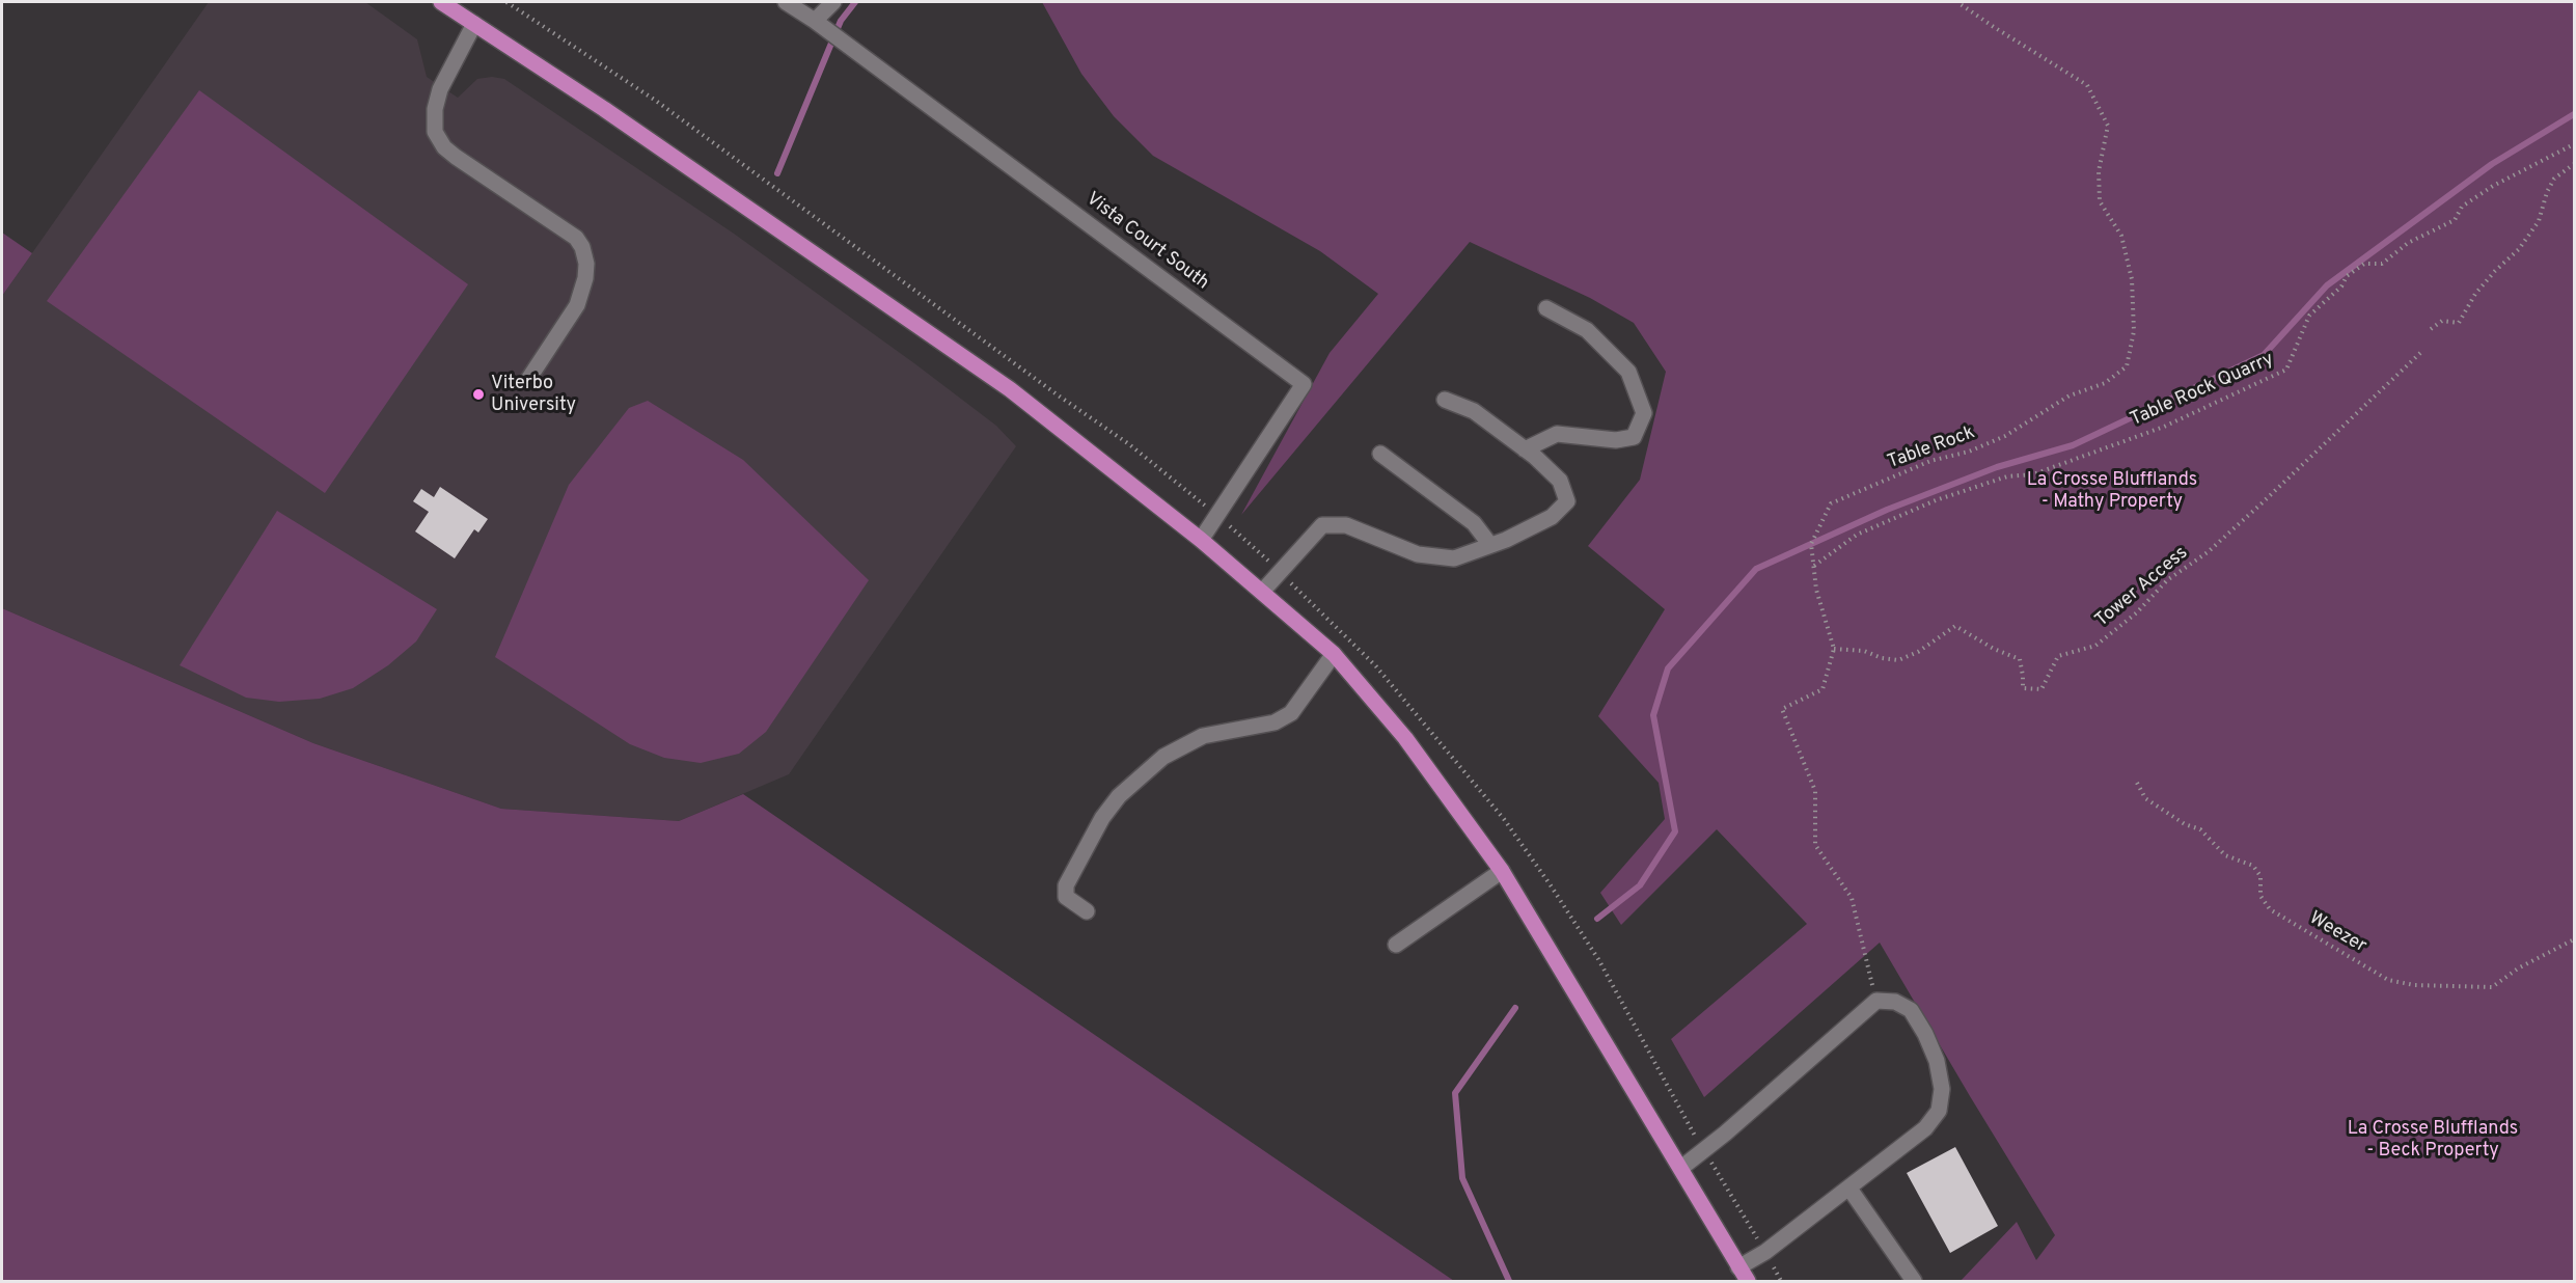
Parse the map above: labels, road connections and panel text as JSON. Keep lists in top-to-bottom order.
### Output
{
  "streets": {
    "street": ["Vista Court South"],
    "path": [
      "Table Rock Quarry",
      "Table Rock",
      "Tower Access",
      "Weezer"
    ]
  },
  "crossings": [
    ["Table Rock Quarry", "Table Rock"],
    ["Table Rock", "Tower Access"]
  ],
  "parks": ["La Crosse Blufflands - Mathy Property", "La Crosse Blufflands - Beck Property"],
  "places": ["Viterbo University"]
}
